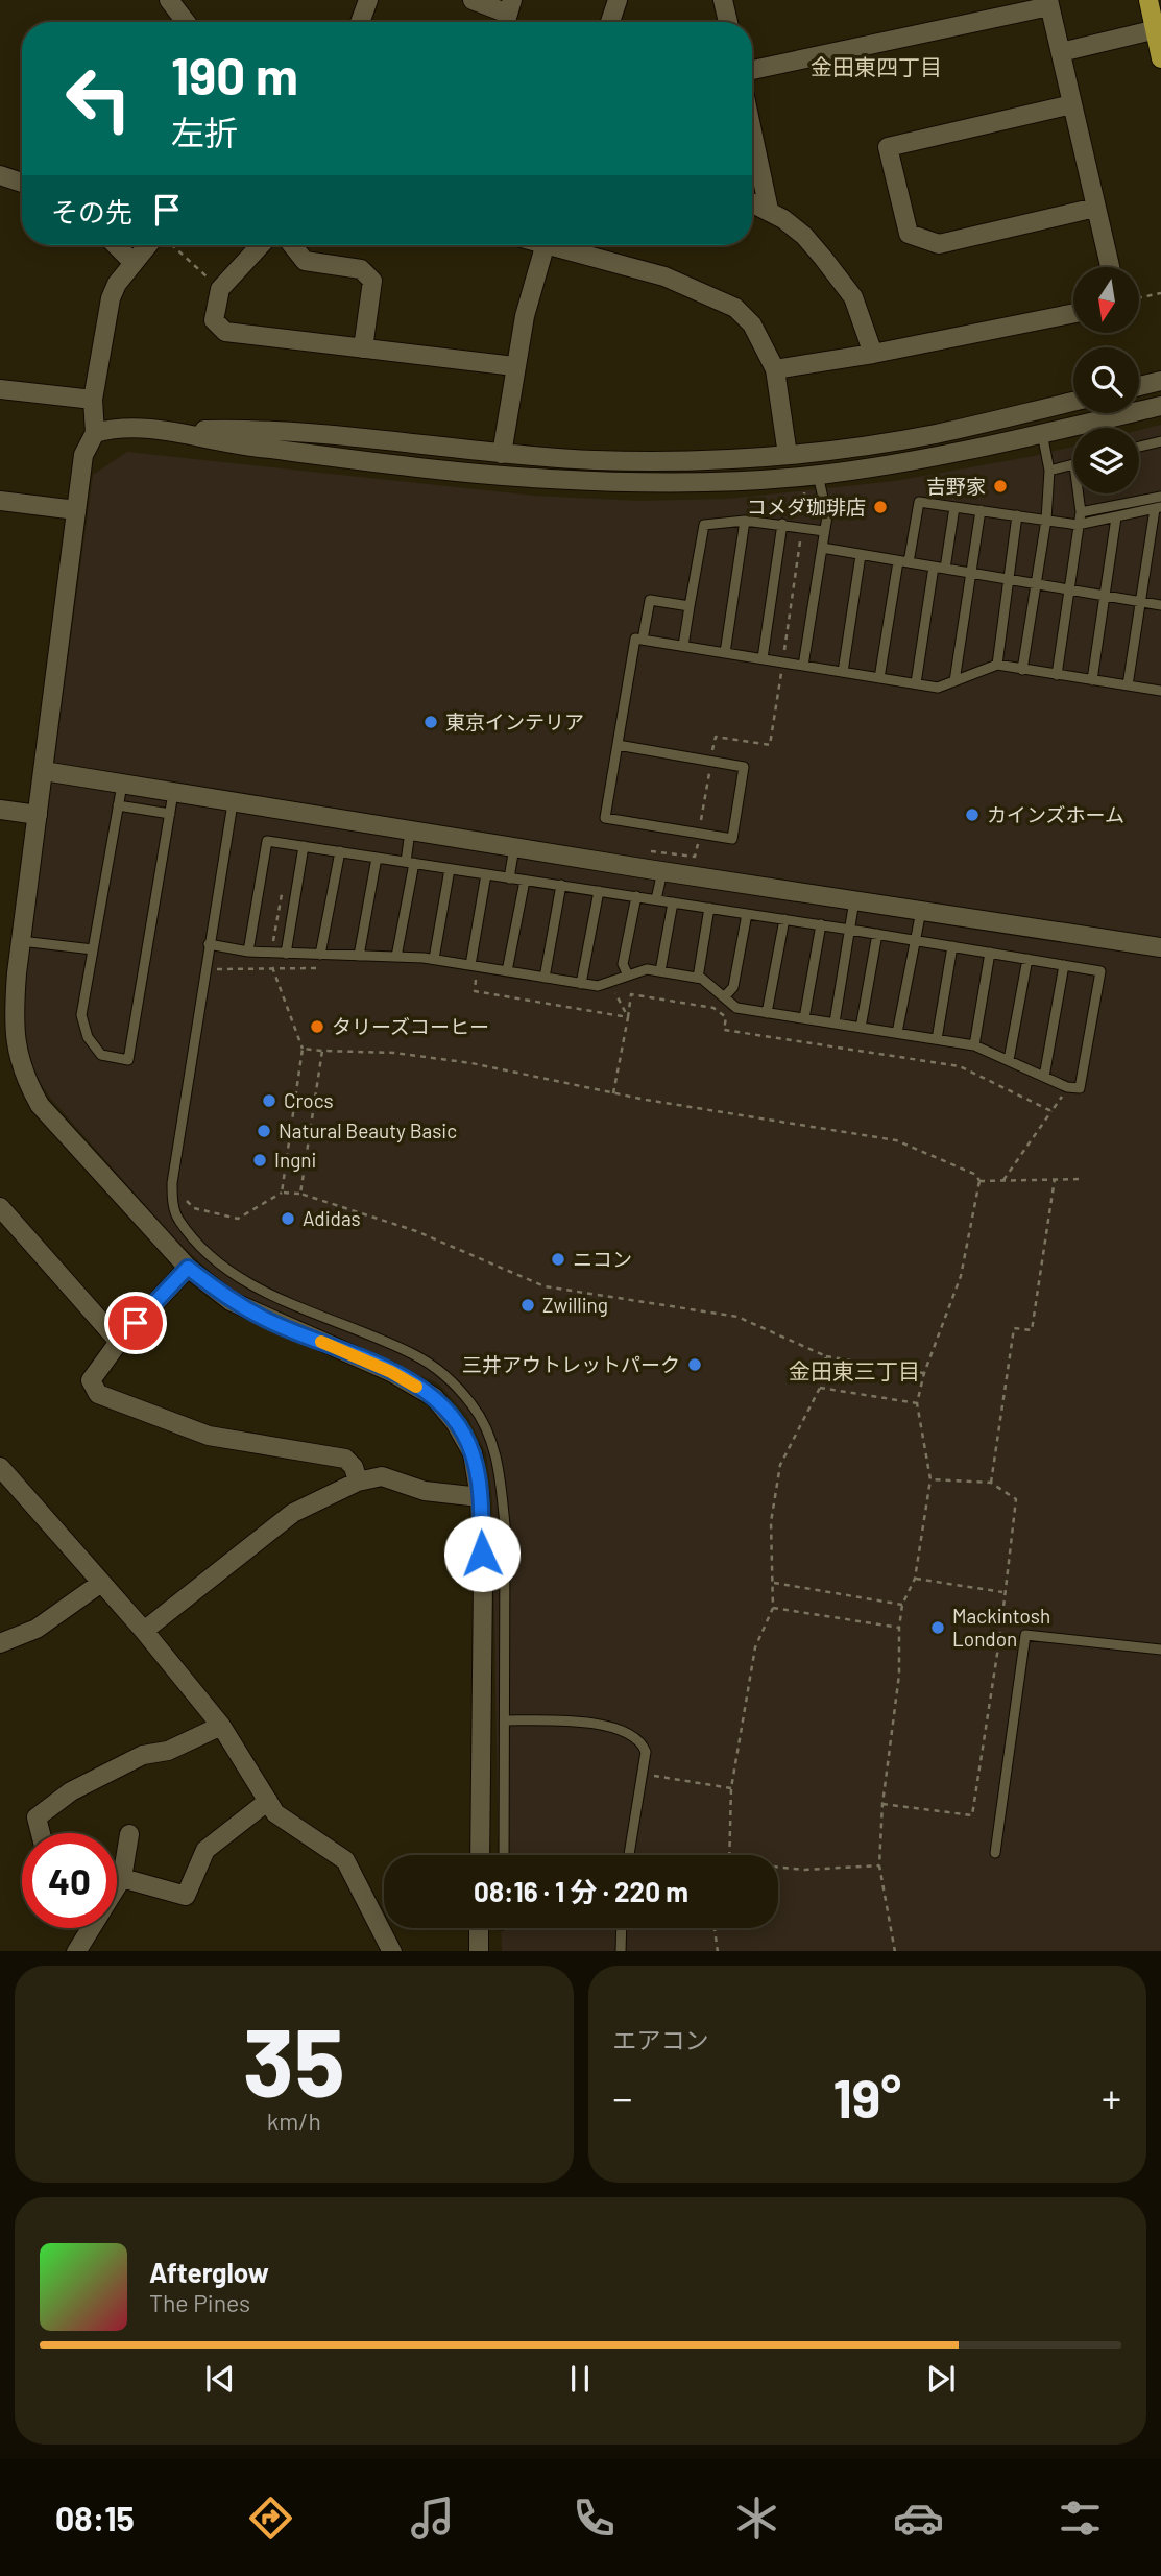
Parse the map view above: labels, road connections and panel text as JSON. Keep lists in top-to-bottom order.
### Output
{
  "districts": ["金田東四丁目", "金田東三丁目"],
  "places": [
    "吉野家",
    "コメダ珈琲店",
    "東京インテリア",
    "カインズホーム",
    "タリーズコーヒー",
    "Crocs",
    "Natural Beauty Basic",
    "Ingni",
    "Adidas",
    "ニコン",
    "Zwilling",
    "三井アウトレットパーク",
    "Mackintosh London"
  ],
  "north": "bottom",
  "page": {
    "turn": ["190 m", "左折"],
    "then": "その先",
    "limit": "40",
    "trip": "08:16 · 1 分 · 220 m",
    "tile": [
      ["35", "km/h"],
      "エアコン"
    ],
    "heat": ["−", "19°", "+"],
    "song": ["Afterglow", "The Pines"],
    "tabs": "08:15"
  }
}
